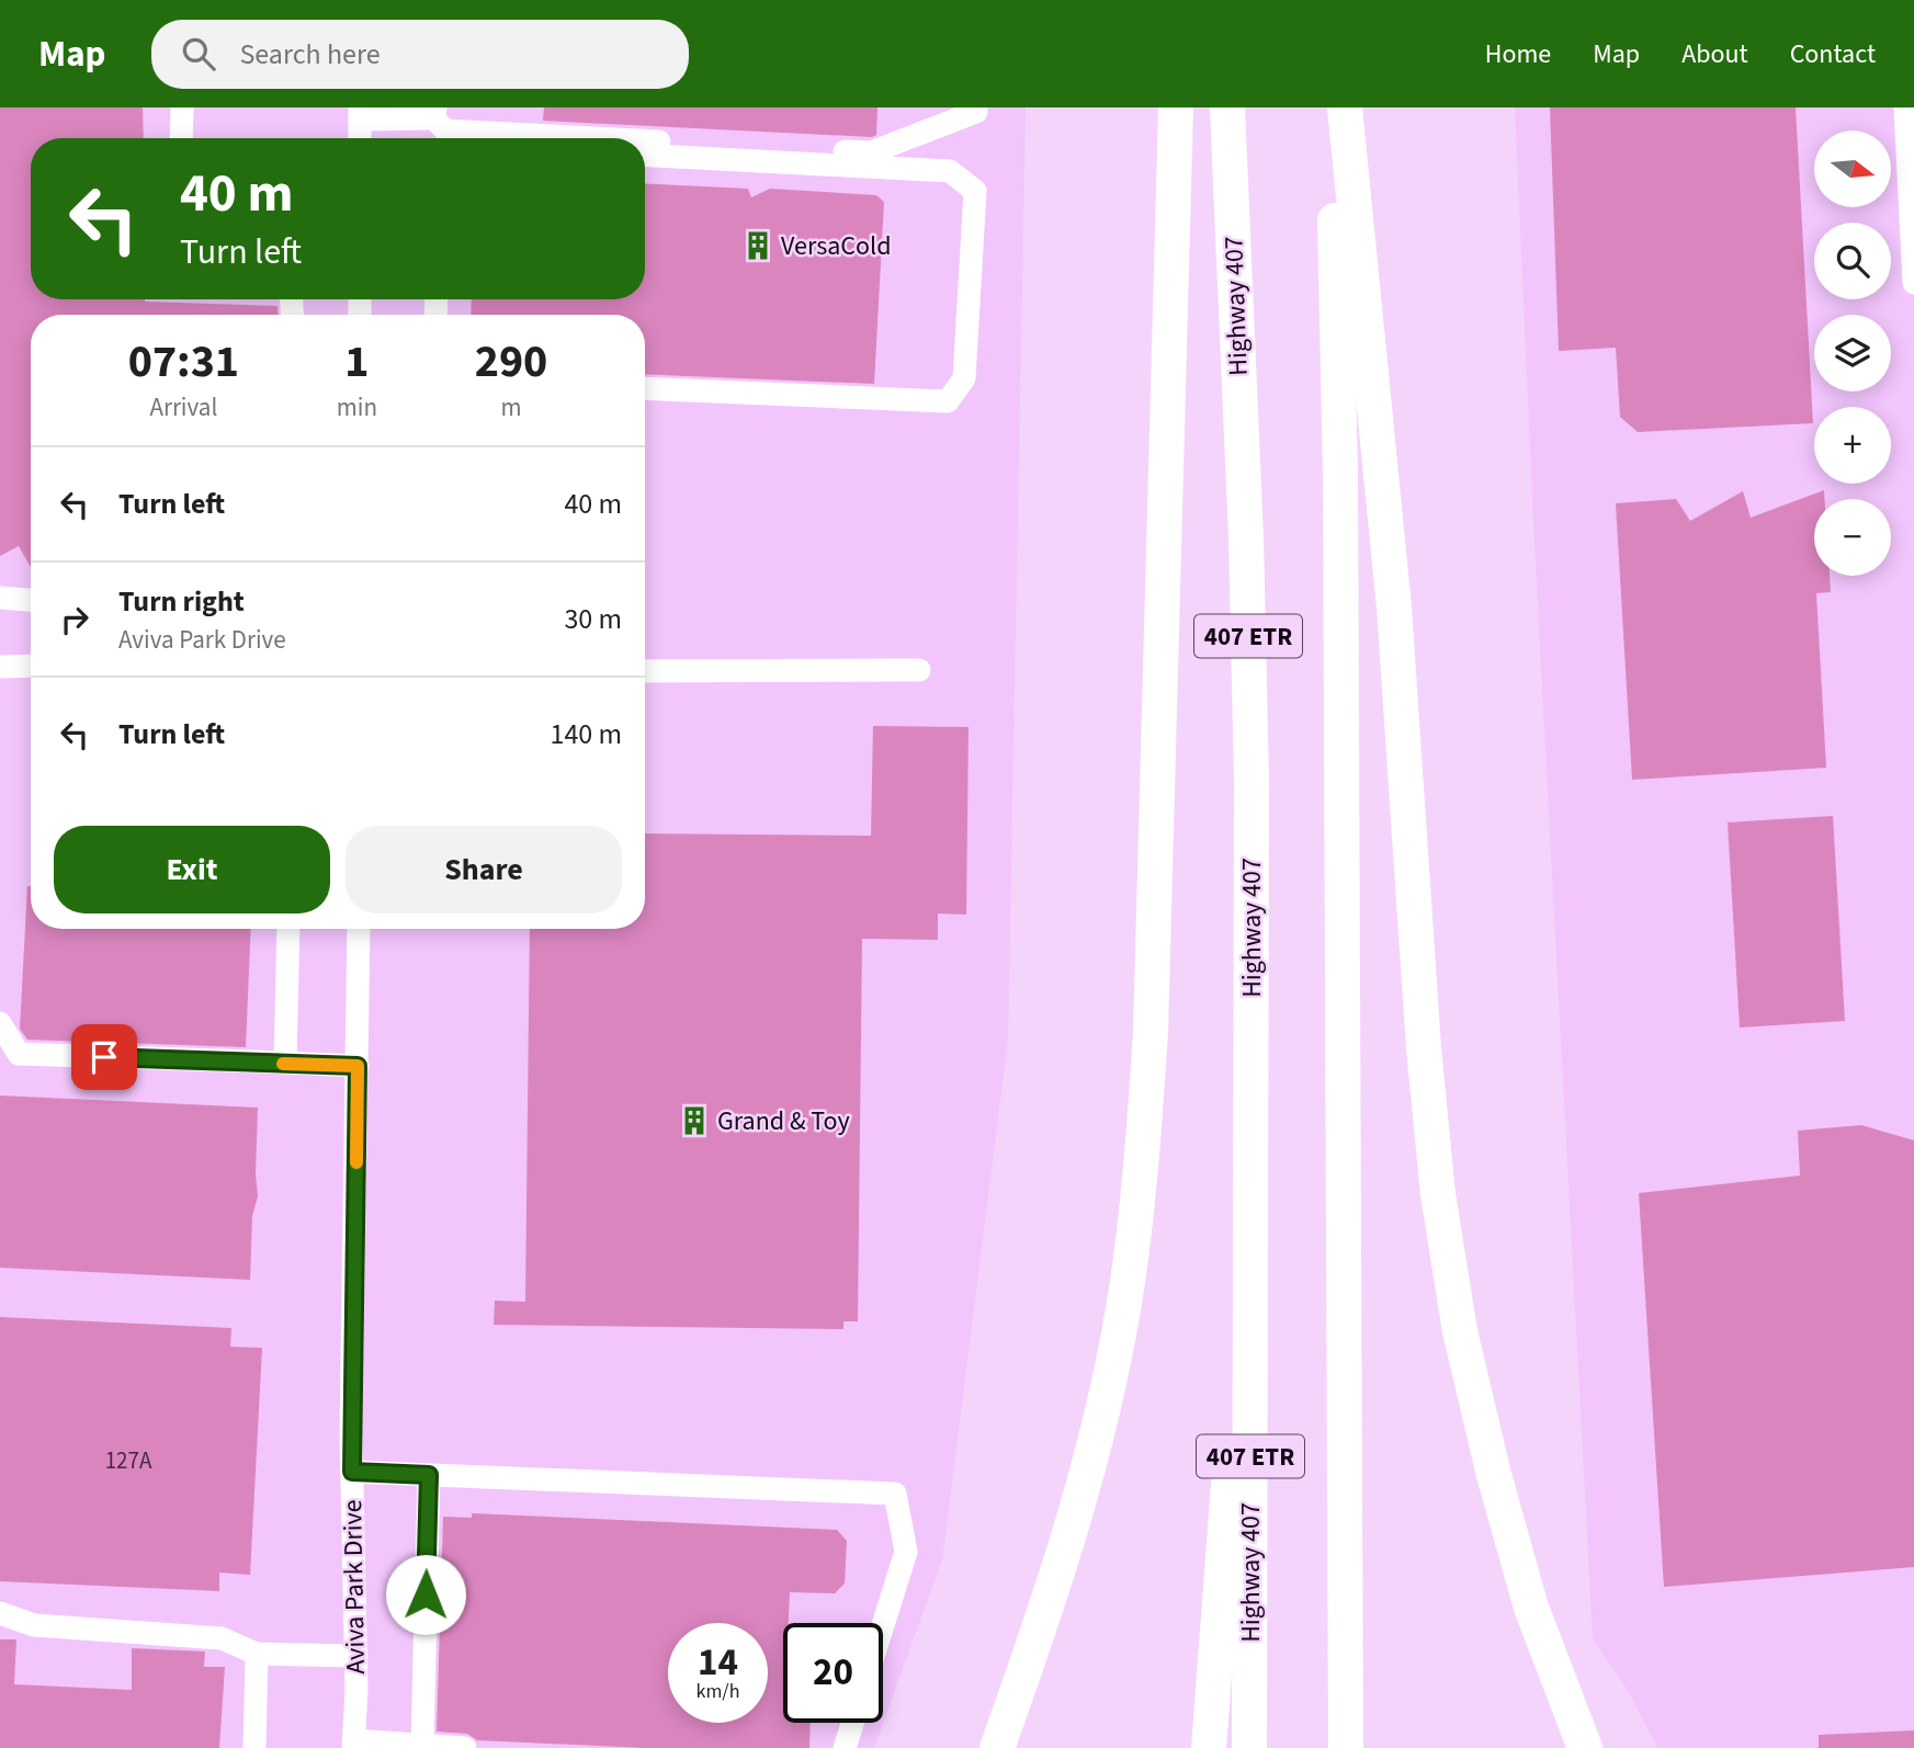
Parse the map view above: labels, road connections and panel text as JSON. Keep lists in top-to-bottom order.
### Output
{
  "streets": {
    "highway": ["Highway 407", "407 ETR"],
    "street": ["Aviva Park Drive"]
  },
  "places": {
    "building": ["VersaCold", "Grand & Toy"]
  },
  "house_numbers": ["127A"],
  "north": "right",
  "page": {
    "header": "Map",
    "search": "Search here",
    "nav": [
      "Home",
      "Map",
      "About",
      "Contact"
    ],
    "map_buttons": ["+", "−"],
    "turn": ["40 m", "Turn left"],
    "eta": [
      "07:31",
      "Arrival",
      "1",
      "min",
      "290",
      "m"
    ],
    "list": [
      {
        "name": "Turn left",
        "value": "40 m"
      },
      {
        "name": "Turn right",
        "note": "Aviva Park Drive",
        "value": "30 m"
      },
      {
        "name": "Turn left",
        "value": "140 m"
      }
    ],
    "buttons": ["Exit", "Share"],
    "speed": "14 km/h",
    "limit": "20"
  }
}
